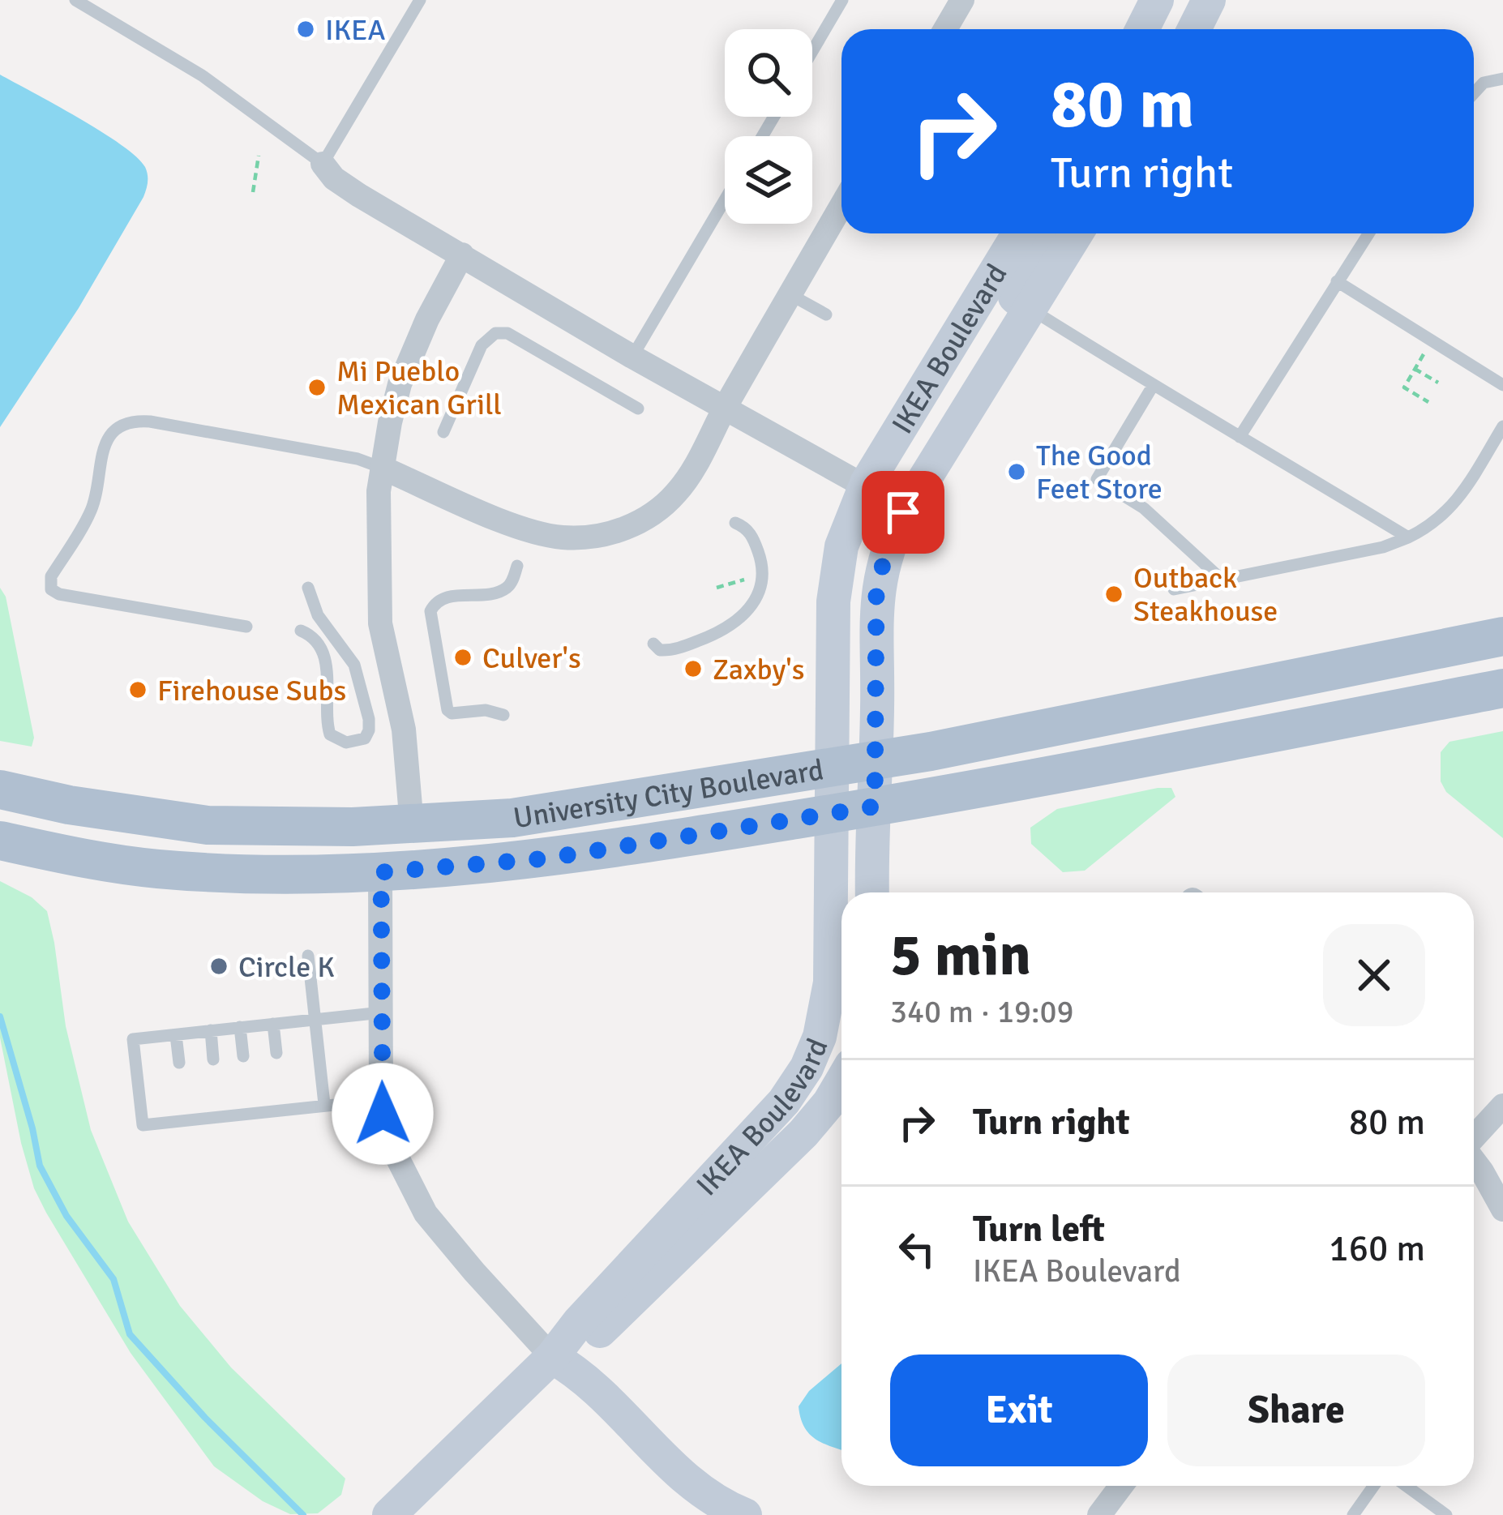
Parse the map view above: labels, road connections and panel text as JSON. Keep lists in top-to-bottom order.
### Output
{
  "streets": {
    "main road": ["University City Boulevard"],
    "street": ["IKEA Boulevard"]
  },
  "crossings": [
    ["IKEA Boulevard", "University City Boulevard"]
  ],
  "places": [
    "IKEA",
    "Mi Pueblo Mexican Grill",
    "The Good Feet Store",
    "Outback Steakhouse",
    "Culver's",
    "Zaxby's",
    "Firehouse Subs",
    "Circle K"
  ],
  "page": {
    "turn": ["80 m", "Turn right"],
    "heading": ["5 min", "340 m · 19:09"],
    "list": [
      {
        "name": "Turn right",
        "value": "80 m"
      },
      {
        "name": "Turn left",
        "note": "IKEA Boulevard",
        "value": "160 m"
      }
    ],
    "buttons": ["Exit", "Share"]
  }
}
